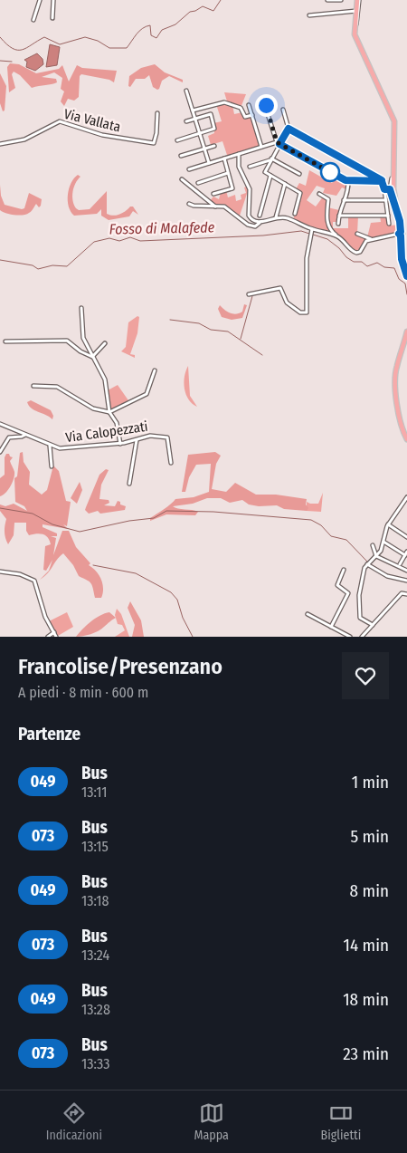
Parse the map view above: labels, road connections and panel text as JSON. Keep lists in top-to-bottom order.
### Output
{
  "streets": {
    "street": ["Via Vallata", "Via Calopezzati"]
  },
  "water": ["Fosso di Malafede"],
  "lines": ["bus line 049"],
  "page": {
    "heading": [
      ["Francolise/Presenzano", "A piedi · 8 min · 600 m"],
      "Partenze"
    ],
    "list": [
      {
        "mark": "049",
        "name": "Bus",
        "note": "13:11",
        "value": "1 min"
      },
      {
        "mark": "073",
        "name": "Bus",
        "note": "13:15",
        "value": "5 min"
      },
      {
        "mark": "049",
        "name": "Bus",
        "note": "13:18",
        "value": "8 min"
      },
      {
        "mark": "073",
        "name": "Bus",
        "note": "13:24",
        "value": "14 min"
      },
      {
        "mark": "049",
        "name": "Bus",
        "note": "13:28",
        "value": "18 min"
      },
      {
        "mark": "073",
        "name": "Bus",
        "note": "13:33",
        "value": "23 min"
      }
    ],
    "tabs": ["Indicazioni", "Mappa", "Biglietti"]
  }
}
